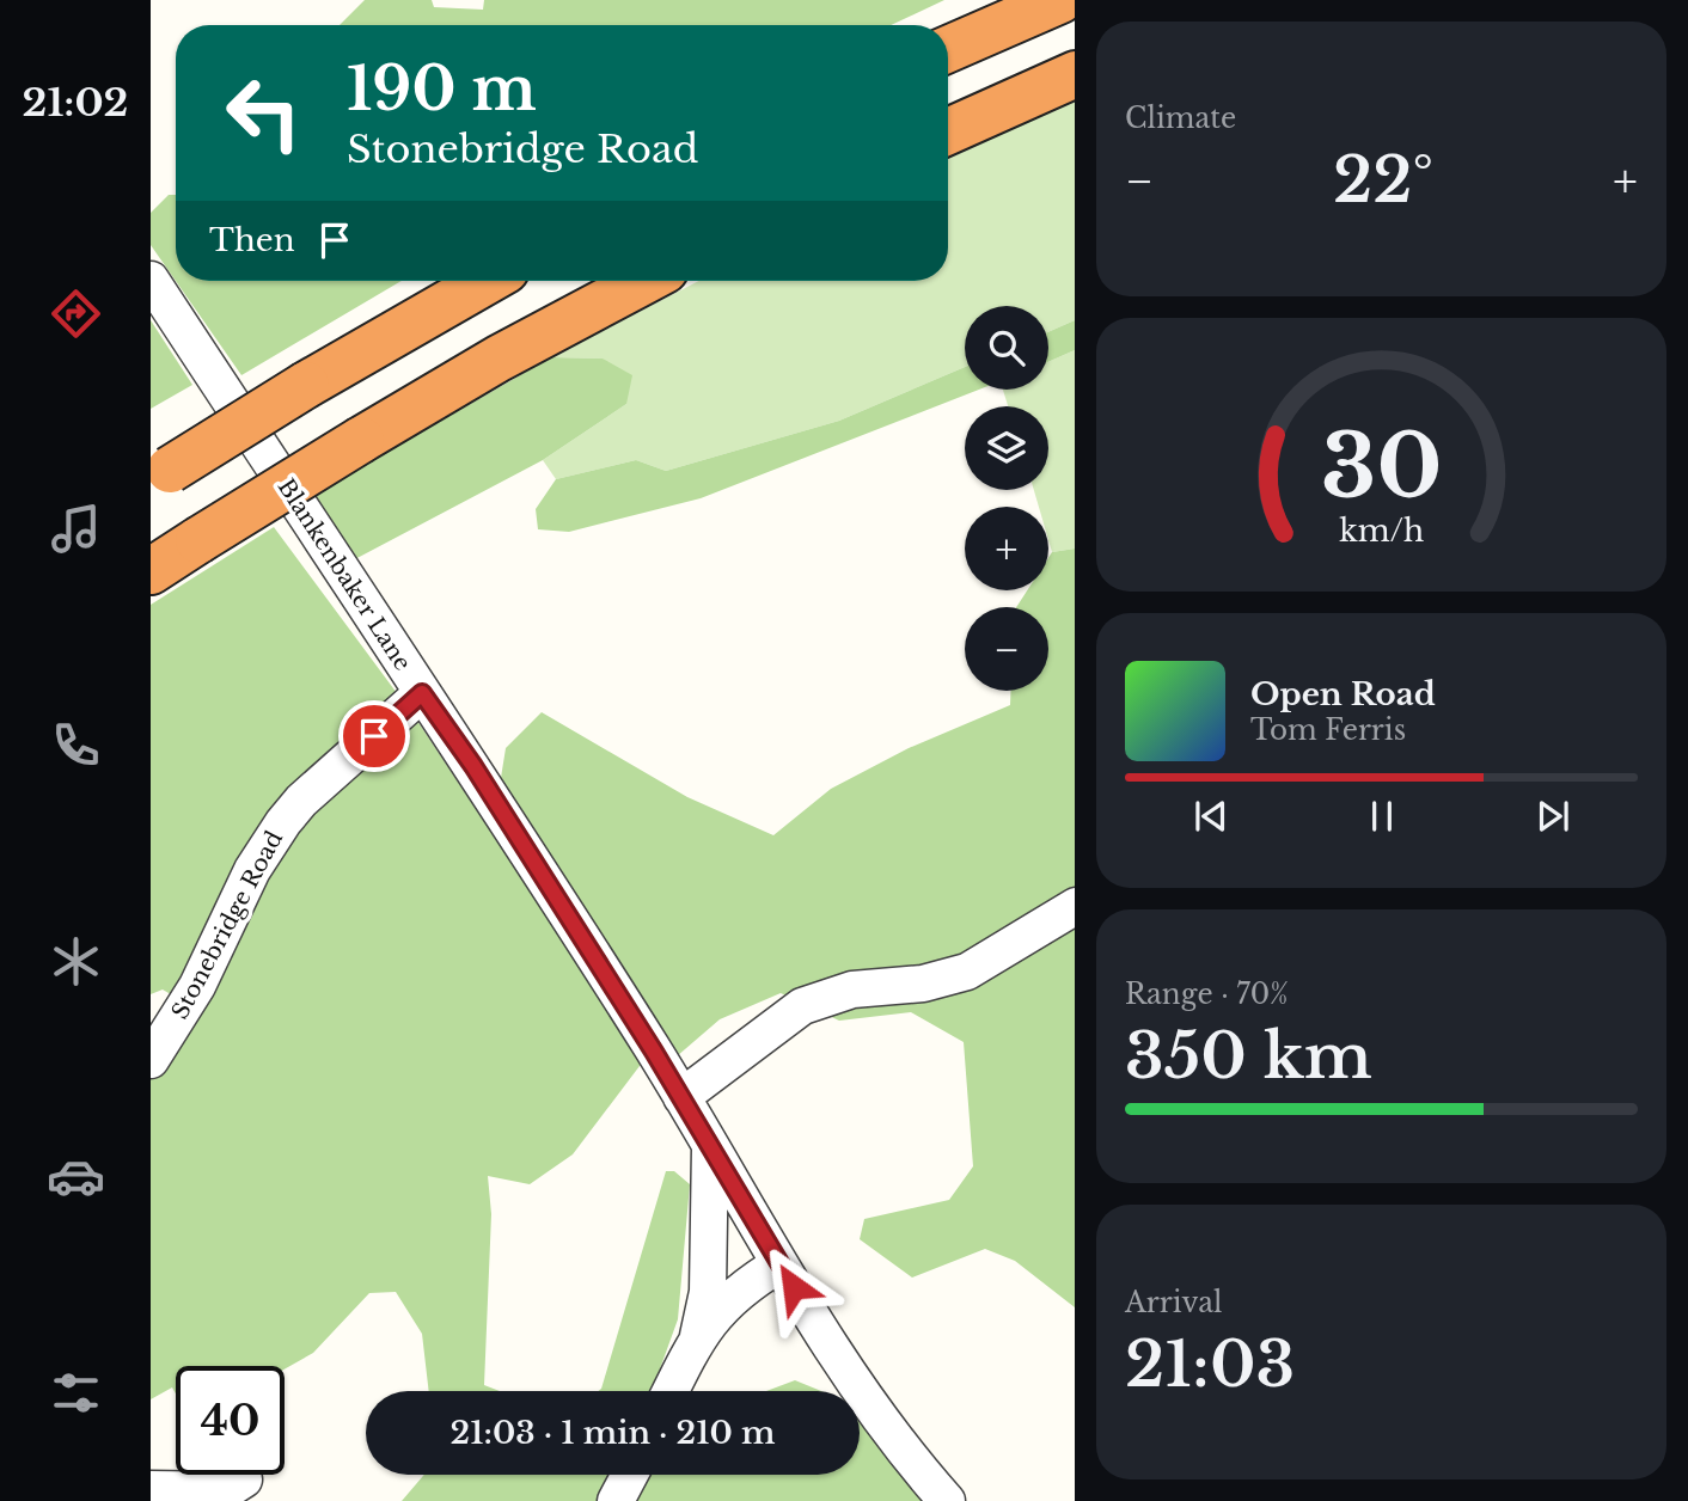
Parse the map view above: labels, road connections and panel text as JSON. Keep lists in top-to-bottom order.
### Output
{
  "streets": {
    "street": ["Blankenbaker Lane", "Stonebridge Road"]
  },
  "crossings": [
    ["Blankenbaker Lane", "Stonebridge Road"]
  ],
  "page": {
    "tabs": "21:02",
    "tile": [
      "Climate",
      ["Range · 70%", "350 km"],
      ["Arrival", "21:03"]
    ],
    "turn": ["190 m", "Stonebridge Road"],
    "heat": ["−", "22°", "+"],
    "then": "Then",
    "map_buttons": ["+", "−"],
    "song": ["Open Road", "Tom Ferris"],
    "limit": "40",
    "trip": "21:03 · 1 min · 210 m",
    "gauge": ["30", "km/h"]
  }
}
